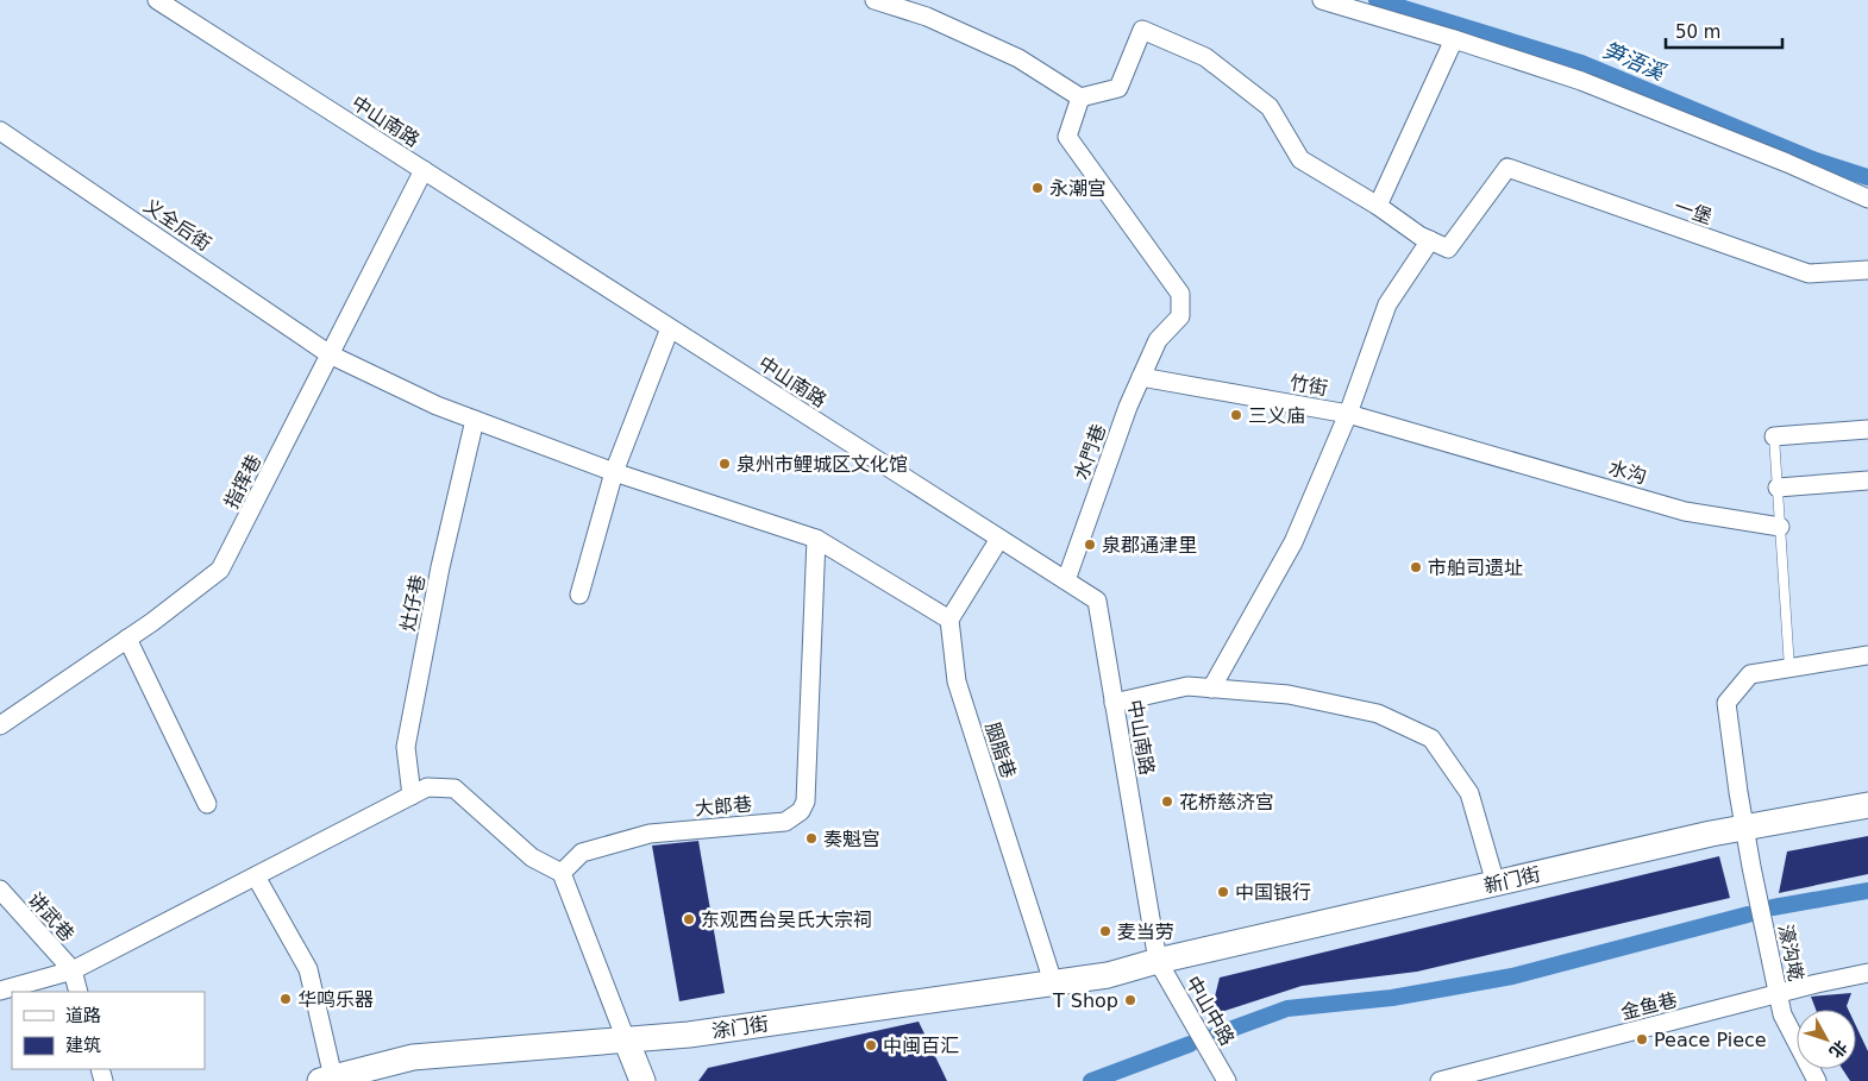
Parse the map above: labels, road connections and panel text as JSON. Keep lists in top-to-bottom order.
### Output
{
  "streets": {
    "main road": ["新门街", "涂门街"],
    "street": [
      "中山南路",
      "一堡",
      "义全后街",
      "竹街",
      "水門巷",
      "水沟",
      "指挥巷",
      "灶仔巷",
      "胭脂巷",
      "大郎巷",
      "讲武巷",
      "濠沟墘",
      "金鱼巷",
      "中山中路"
    ]
  },
  "crossings": [
    ["中山南路", "水門巷"],
    ["中山南路", "指挥巷"],
    ["中山南路", "新门街"],
    ["中山南路", "中山中路"],
    ["中山南路", "涂门街"],
    ["义全后街", "指挥巷"],
    ["义全后街", "灶仔巷"],
    ["义全后街", "胭脂巷"],
    ["义全后街", "大郎巷"],
    ["竹街", "水門巷"],
    ["竹街", "水沟"],
    ["胭脂巷", "涂门街"],
    ["新门街", "濠沟墘"],
    ["新门街", "中山中路"],
    ["新门街", "涂门街"],
    ["濠沟墘", "金鱼巷"],
    ["中山中路", "涂门街"]
  ],
  "water": ["笋浯溪"],
  "places": [
    "永潮宫",
    "三义庙",
    "泉州市鲤城区文化馆",
    "泉郡通津里",
    "市舶司遗址",
    "花桥慈济宫",
    "奏魁宫",
    "中国银行",
    "东观西台吴氏大宗祠",
    "麦当劳",
    "华鸣乐器",
    "T Shop",
    "Peace Piece",
    "中闽百汇"
  ],
  "legend": ["道路", "建筑"],
  "scale_bar": "50 m",
  "north": "bottom right"
}
